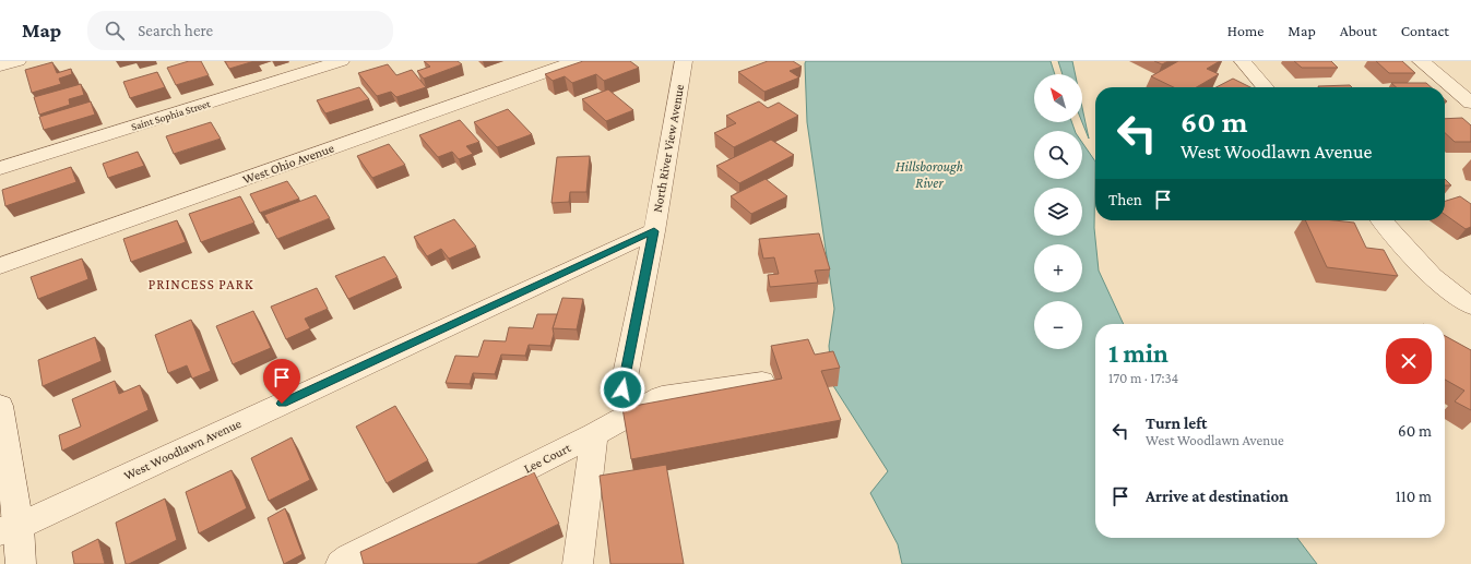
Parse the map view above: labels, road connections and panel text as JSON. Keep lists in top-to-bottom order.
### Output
{
  "streets": {
    "street": [
      "Saint Sophia Street",
      "North River View Avenue",
      "West Ohio Avenue",
      "West Woodlawn Avenue",
      "Lee Court"
    ]
  },
  "crossings": [
    ["North River View Avenue", "West Woodlawn Avenue"]
  ],
  "districts": ["PRINCESS PARK"],
  "water": ["Hillsborough River"],
  "north": "top left",
  "page": {
    "header": "Map",
    "search": "Search here",
    "nav": [
      "Home",
      "Map",
      "About",
      "Contact"
    ],
    "map_buttons": ["+", "−"],
    "turn": ["60 m", "West Woodlawn Avenue"],
    "then": "Then",
    "heading": ["1 min", "170 m · 17:34"],
    "list": [
      {
        "name": "Turn left",
        "note": "West Woodlawn Avenue",
        "value": "60 m"
      },
      {
        "name": "Arrive at destination",
        "value": "110 m"
      }
    ]
  }
}
